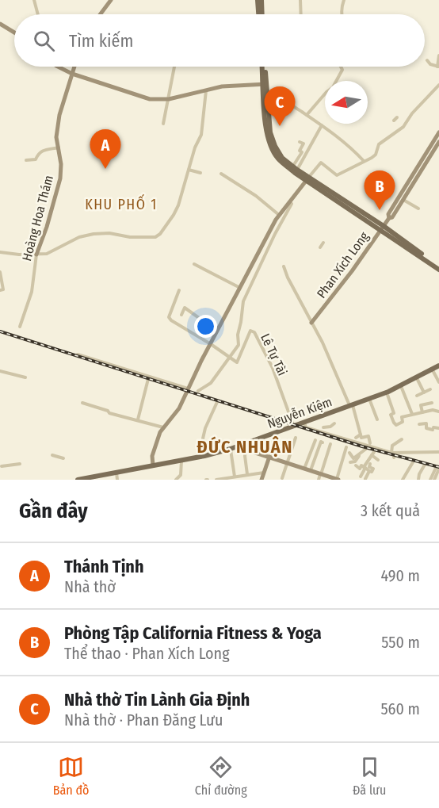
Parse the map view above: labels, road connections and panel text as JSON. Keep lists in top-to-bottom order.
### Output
{
  "streets": {
    "main road": ["Nguyễn Kiệm"],
    "street": ["Hoàng Hoa Thám", "Phan Xích Long", "Lê Tự Tài"]
  },
  "districts": ["KHU PHỐ 1", "ĐỨC NHUẬN"],
  "north": "left",
  "page": {
    "search": "Tìm kiếm",
    "pins": ["C", "A", "B"],
    "heading": ["Gần đây", "3 kết quả"],
    "list": [
      {
        "mark": "A",
        "name": "Thánh Tịnh",
        "note": "Nhà thờ",
        "value": "490 m"
      },
      {
        "mark": "B",
        "name": "Phòng Tập California Fitness & Yoga",
        "note": "Thể thao · Phan Xích Long",
        "value": "550 m"
      },
      {
        "mark": "C",
        "name": "Nhà thờ Tin Lành Gia Định",
        "note": "Nhà thờ · Phan Đăng Lưu",
        "value": "560 m"
      }
    ],
    "nav": ["Bản đồ", "Chỉ đường", "Đã lưu"]
  }
}
